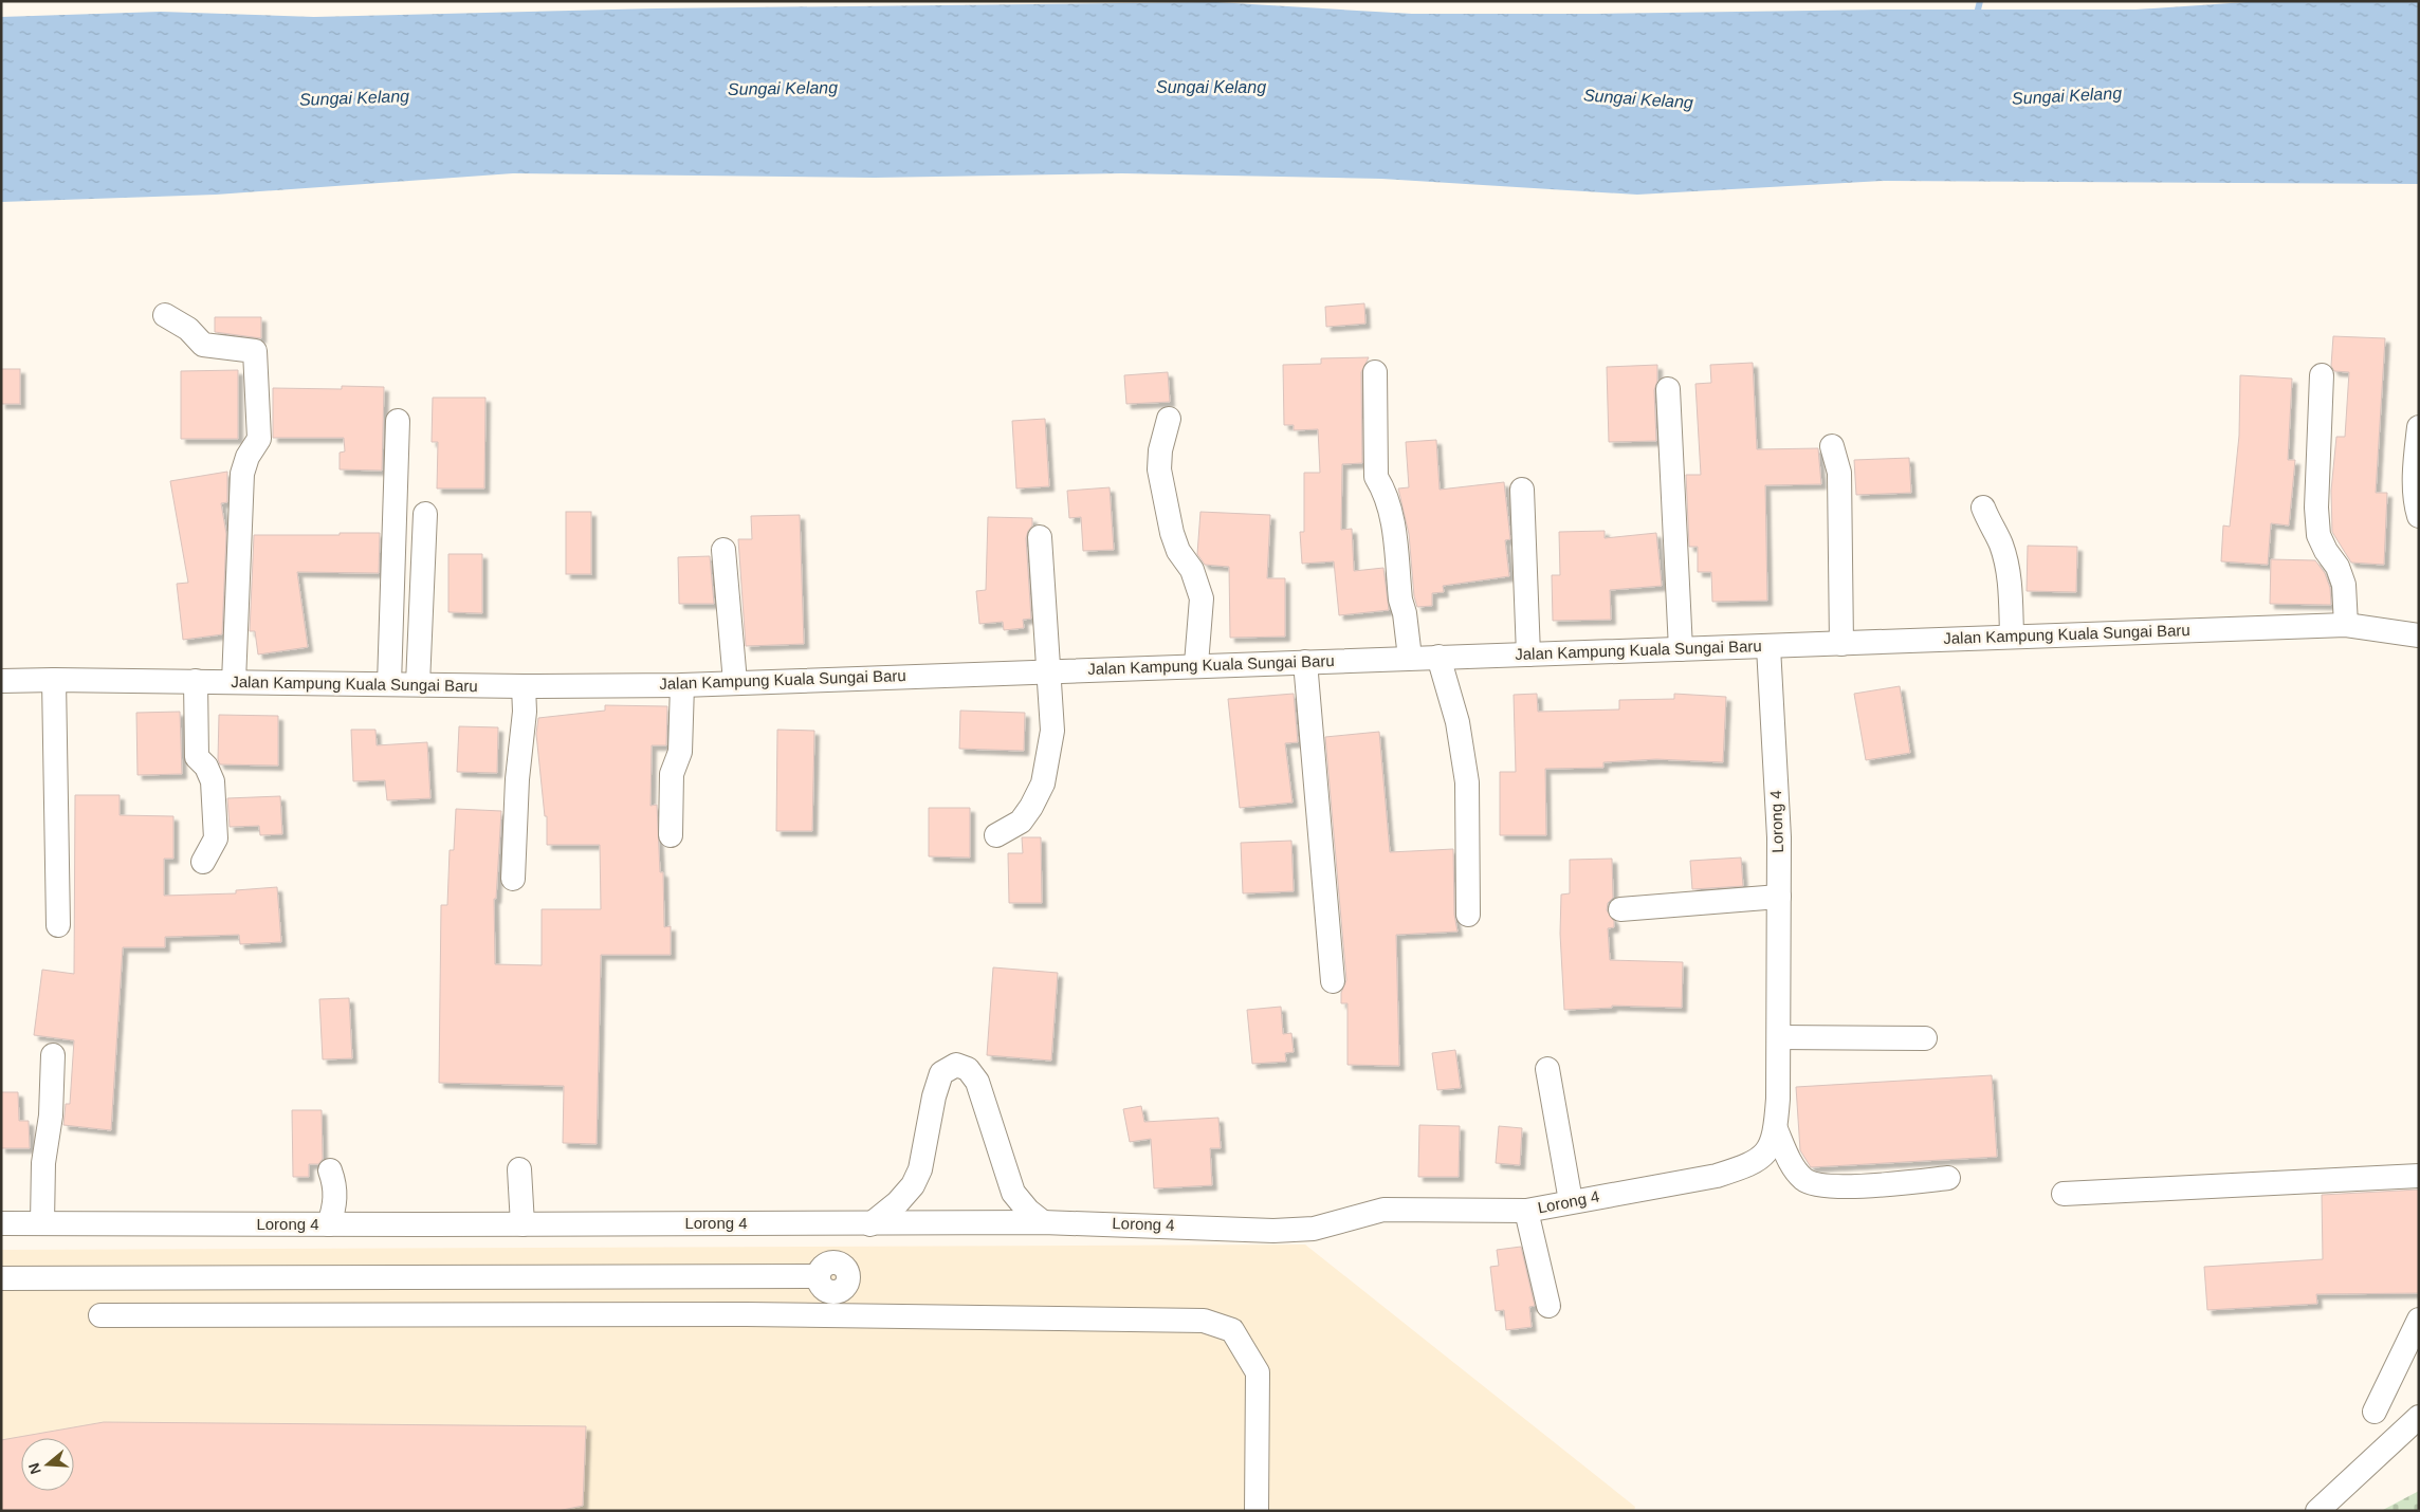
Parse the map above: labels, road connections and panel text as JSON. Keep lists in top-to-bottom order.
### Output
{
  "streets": {
    "street": ["Jalan Kampung Kuala Sungai Baru", "Lorong 4"]
  },
  "crossings": [
    ["Jalan Kampung Kuala Sungai Baru", "Lorong 4"]
  ],
  "water": ["Sungai Kelang"],
  "north": "left"
}
